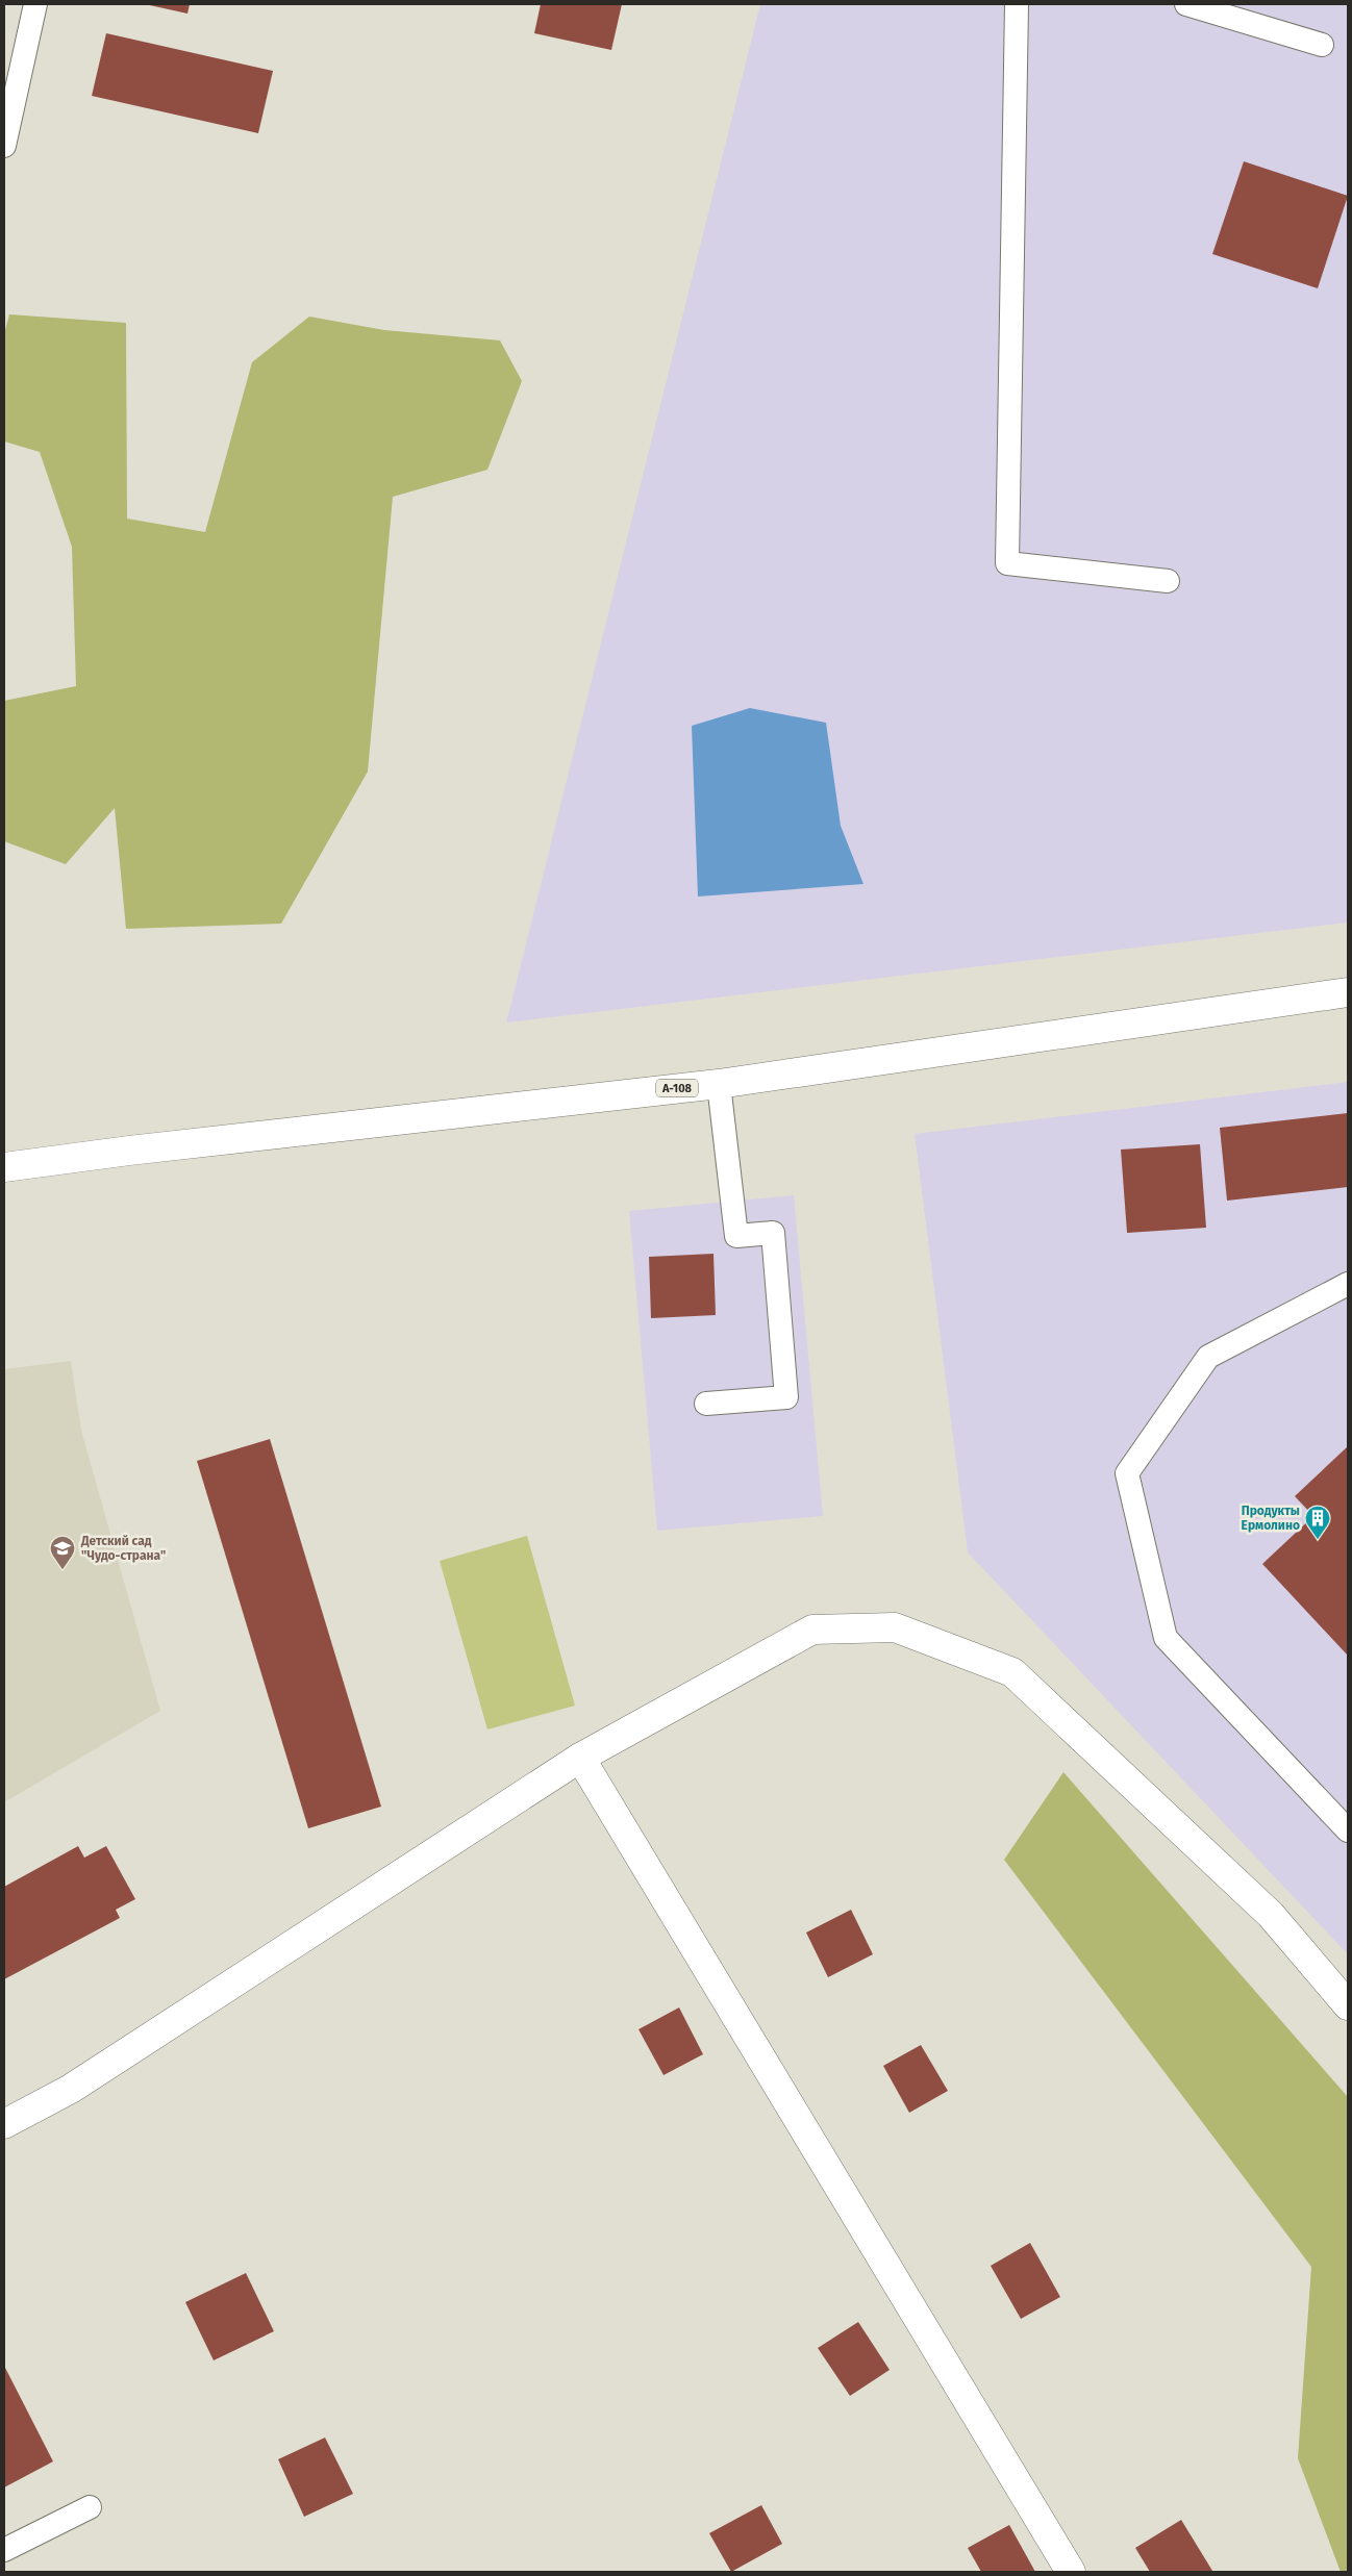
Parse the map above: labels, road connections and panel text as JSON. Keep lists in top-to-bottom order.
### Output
{
  "streets": {
    "main road": ["А-108"]
  },
  "places": {
    "building": ["Продукты Ермолино"],
    "school or university": ["Детский сад \"Чудо-страна\""]
  }
}
